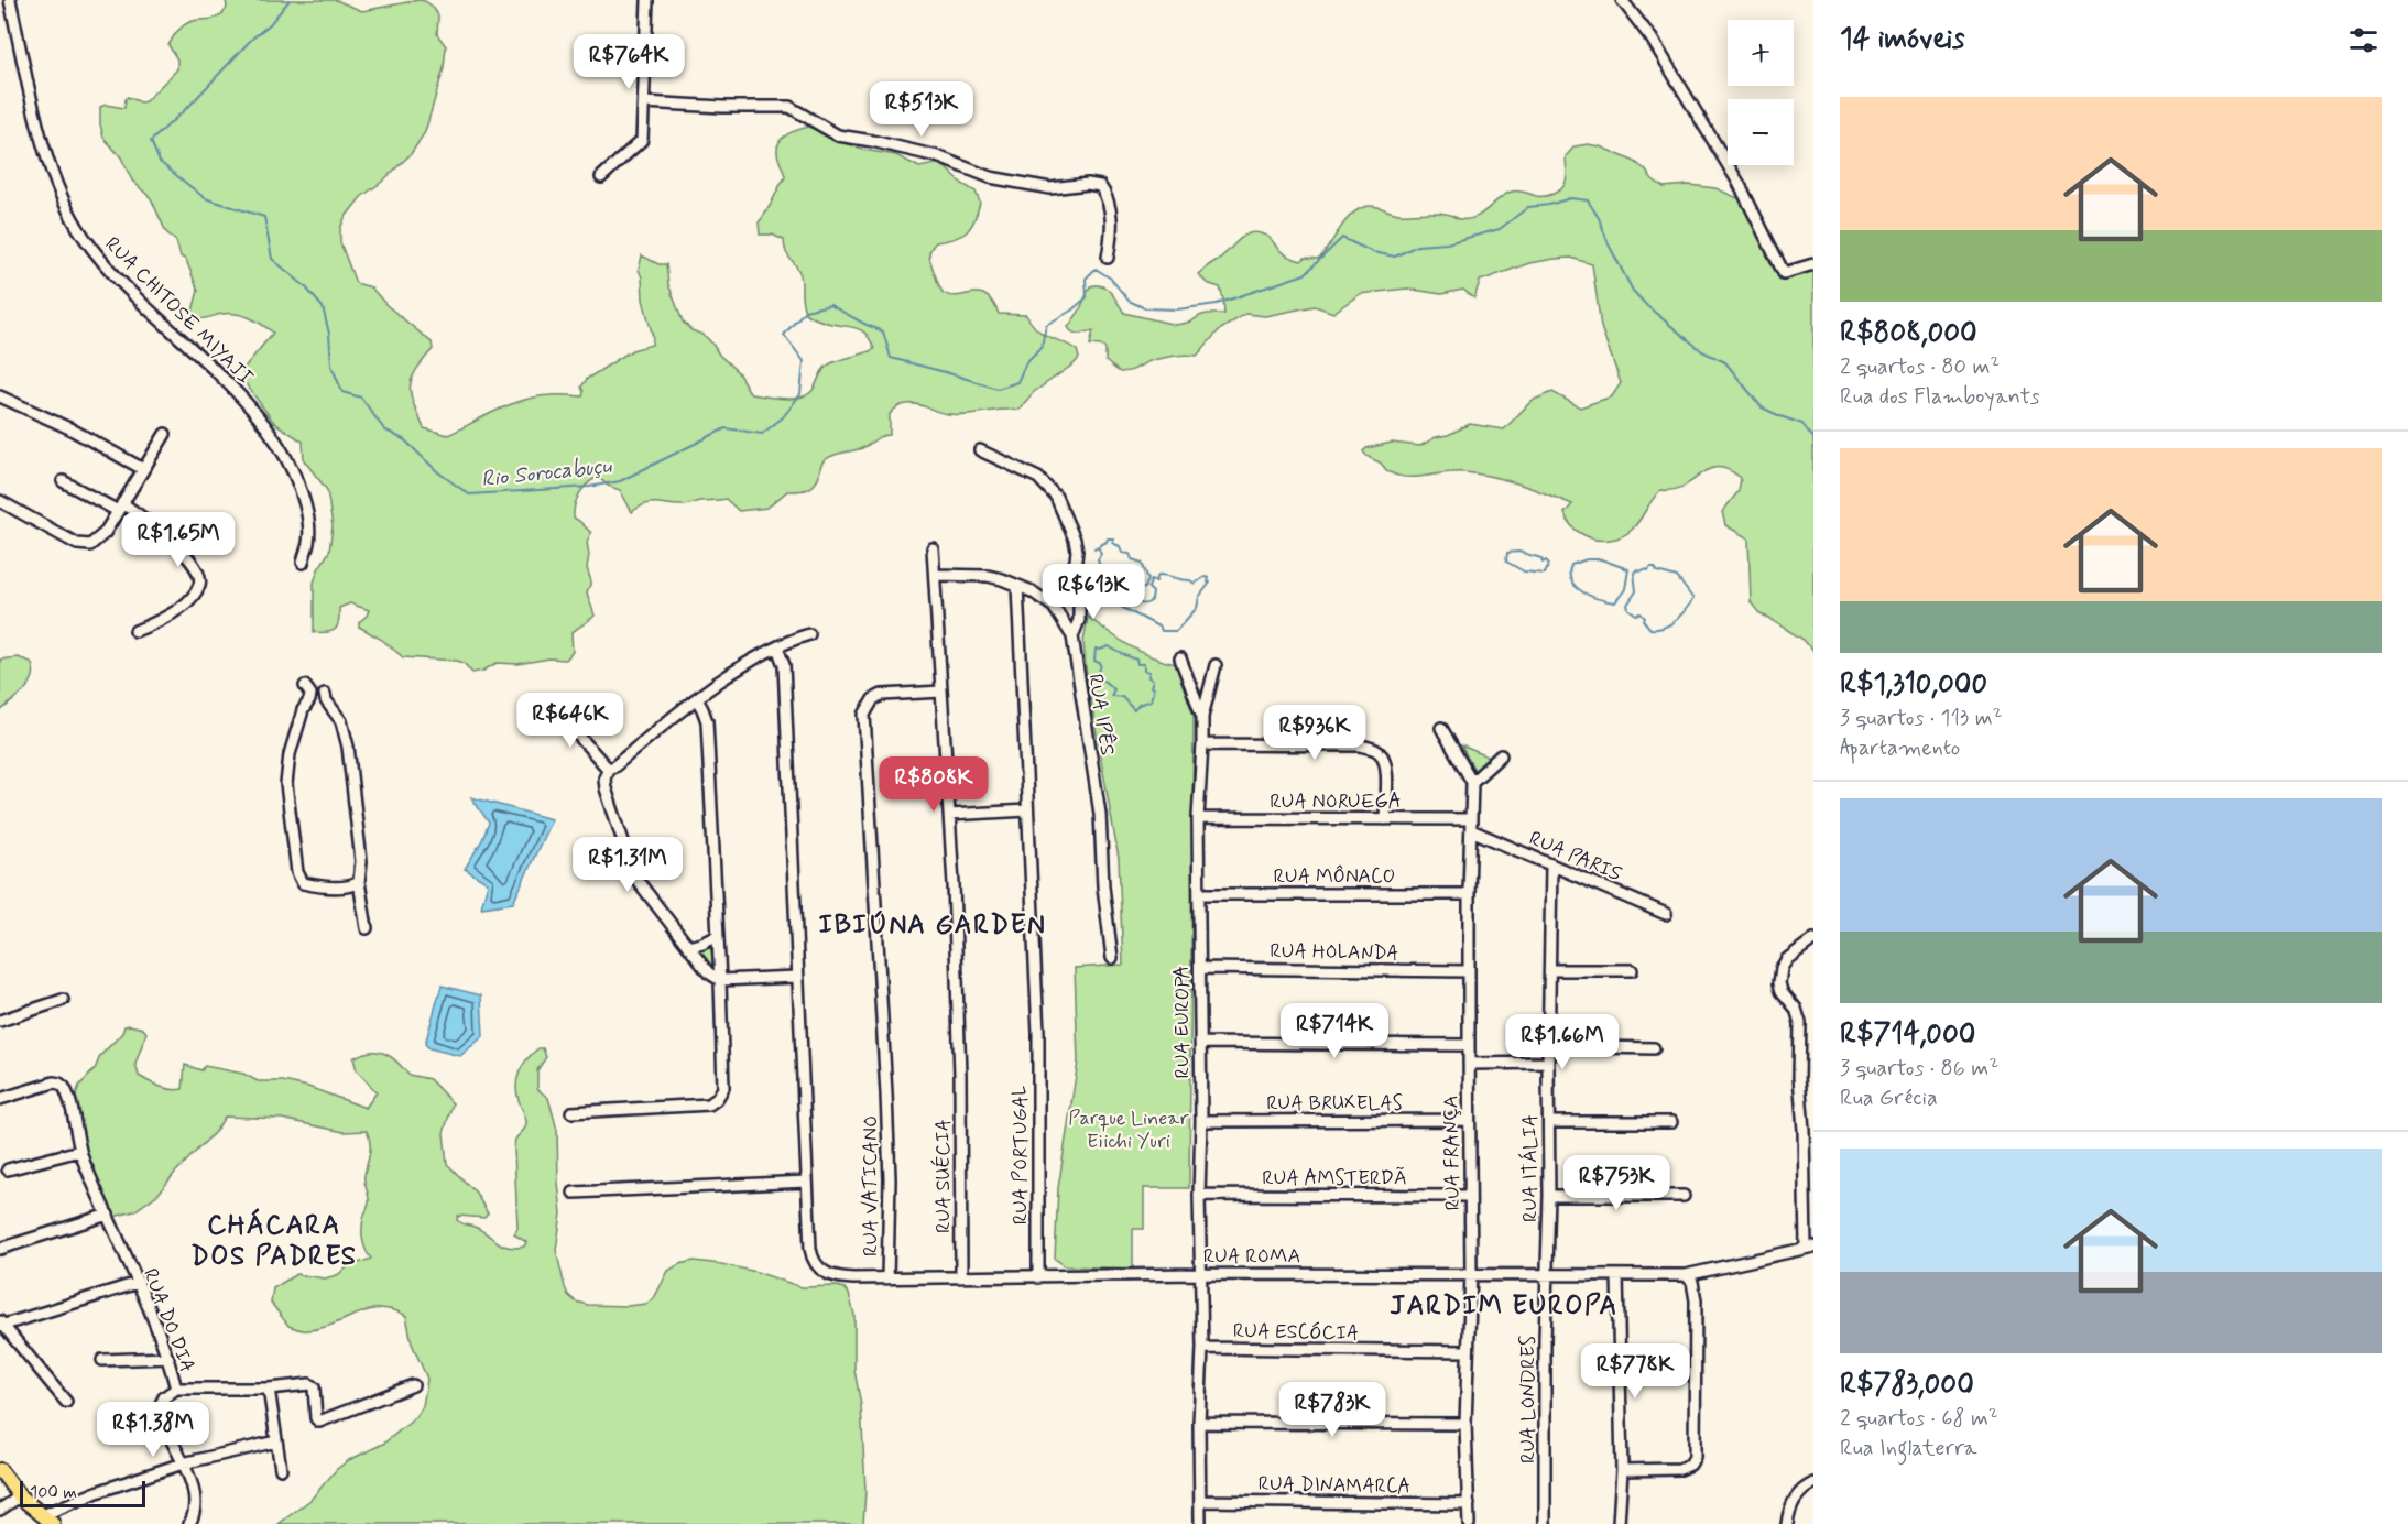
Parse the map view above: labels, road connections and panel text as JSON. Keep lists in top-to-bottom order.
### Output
{
  "streets": {
    "street": [
      "RUA CHITOSE MIYAJI",
      "RUA IPÊS",
      "RUA NORUEGA",
      "RUA PARIS",
      "RUA MÔNACO",
      "RUA HOLANDA",
      "RUA EUROPA",
      "RUA BRUXELAS",
      "RUA FRANÇA",
      "RUA PORTUGAL",
      "RUA ITÁLIA",
      "RUA SUÉCIA",
      "RUA AMSTERDÃ",
      "RUA VATICANO",
      "RUA ROMA",
      "RUA DO DIA",
      "RUA ESCÓCIA",
      "RUA LONDRES",
      "RUA DINAMARCA"
    ]
  },
  "crossings": [
    ["RUA IPÊS", "RUA PORTUGAL"],
    ["RUA IPÊS", "RUA SUÉCIA"],
    ["RUA NORUEGA", "RUA PARIS"],
    ["RUA NORUEGA", "RUA EUROPA"],
    ["RUA NORUEGA", "RUA FRANÇA"],
    ["RUA PARIS", "RUA FRANÇA"],
    ["RUA PARIS", "RUA ITÁLIA"],
    ["RUA MÔNACO", "RUA EUROPA"],
    ["RUA MÔNACO", "RUA FRANÇA"],
    ["RUA HOLANDA", "RUA EUROPA"],
    ["RUA HOLANDA", "RUA FRANÇA"],
    ["RUA EUROPA", "RUA BRUXELAS"],
    ["RUA EUROPA", "RUA AMSTERDÃ"],
    ["RUA EUROPA", "RUA ROMA"],
    ["RUA EUROPA", "RUA ESCÓCIA"],
    ["RUA EUROPA", "RUA DINAMARCA"],
    ["RUA BRUXELAS", "RUA FRANÇA"],
    ["RUA FRANÇA", "RUA AMSTERDÃ"],
    ["RUA FRANÇA", "RUA ROMA"],
    ["RUA FRANÇA", "RUA ESCÓCIA"],
    ["RUA FRANÇA", "RUA DINAMARCA"],
    ["RUA PORTUGAL", "RUA ROMA"],
    ["RUA ITÁLIA", "RUA ROMA"],
    ["RUA ITÁLIA", "RUA LONDRES"],
    ["RUA SUÉCIA", "RUA VATICANO"],
    ["RUA SUÉCIA", "RUA ROMA"],
    ["RUA VATICANO", "RUA ROMA"],
    ["RUA ROMA", "RUA LONDRES"]
  ],
  "districts": ["IBIÚNA GARDEN", "CHÁCARA DOS PADRES", "JARDIM EUROPA"],
  "water": ["Rio Sorocabuçu"],
  "parks": ["Parque Linear Eiichi Yuri"],
  "scale_bar": "100 m",
  "page": {
    "heading": "14 imóveis",
    "map_buttons": ["+", "−"],
    "price": [
      "R$764K",
      "R$513K",
      "R$1.65M",
      "R$613K",
      "R$646K",
      "R$936K",
      "R$808K",
      "R$1.31M",
      "R$714K",
      "R$1.66M",
      "R$753K",
      "R$778K",
      "R$783K",
      "R$1.38M"
    ],
    "list": [
      {
        "name": "R$808,000",
        "note": "2 quartos · 80 m² · Rua dos Flamboyants"
      },
      {
        "name": "R$1,310,000",
        "note": "3 quartos · 113 m² · Apartamento"
      },
      {
        "name": "R$714,000",
        "note": "3 quartos · 86 m² · Rua Grécia"
      },
      {
        "name": "R$783,000",
        "note": "2 quartos · 68 m² · Rua Inglaterra"
      }
    ],
    "scale": "100 m"
  }
}
